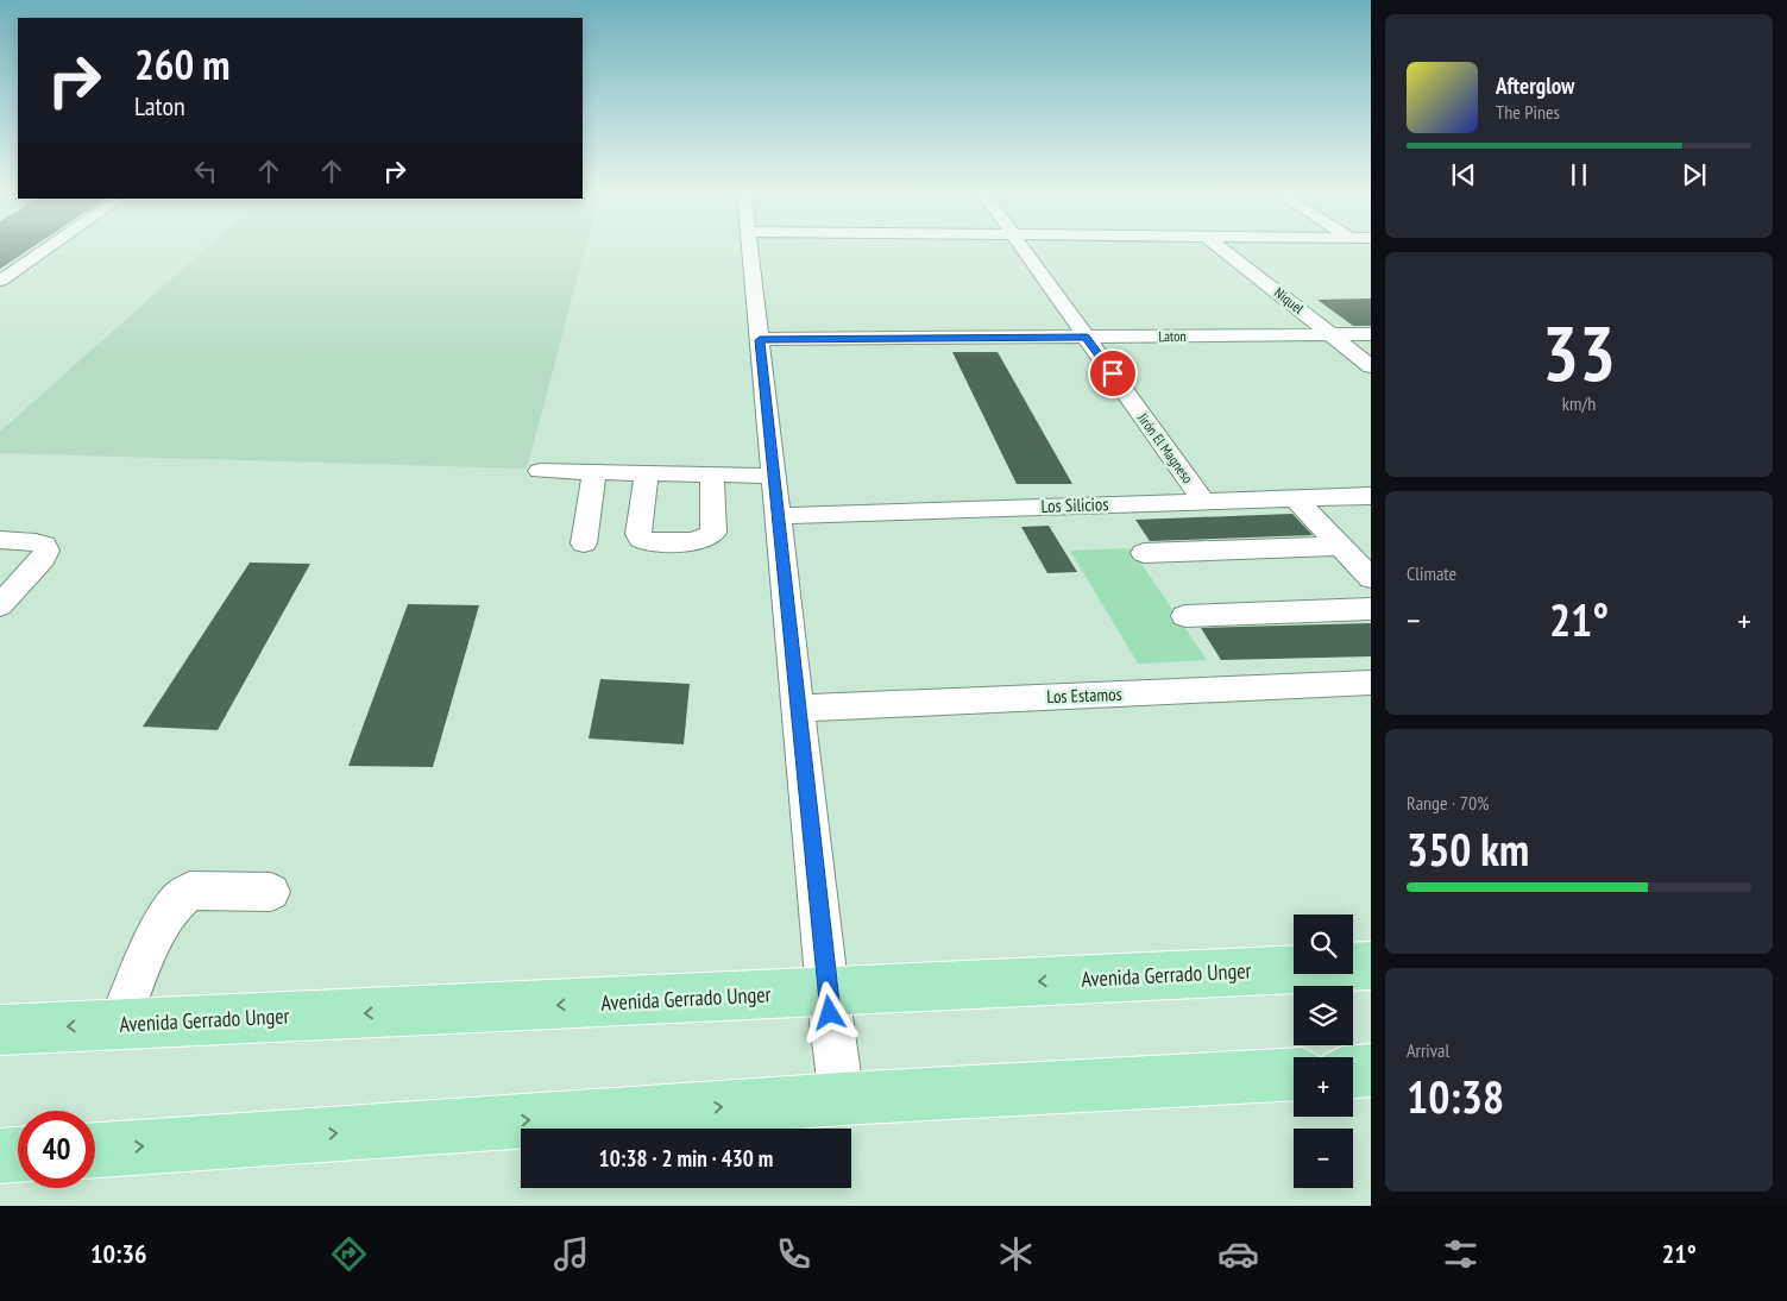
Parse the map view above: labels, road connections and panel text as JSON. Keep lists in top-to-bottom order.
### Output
{
  "streets": {
    "main road": ["Avenida Gerrado Unger"],
    "street": [
      "Niquel",
      "Laton",
      "Jirón El Magneso",
      "Los Silicios",
      "Los Estamos"
    ]
  },
  "crossings": [
    ["Niquel", "Laton"],
    ["Laton", "Jirón El Magneso"],
    ["Jirón El Magneso", "Los Silicios"]
  ],
  "page": {
    "turn": ["260 m", "Laton"],
    "song": ["Afterglow", "The Pines"],
    "tile": [
      ["33", "km/h"],
      "Climate",
      ["Range · 70%", "350 km"],
      ["Arrival", "10:38"]
    ],
    "heat": ["−", "21°", "+"],
    "map_buttons": ["+", "−"],
    "limit": "40",
    "trip": "10:38 · 2 min · 430 m",
    "tabs": ["10:36", "21°"]
  }
}
